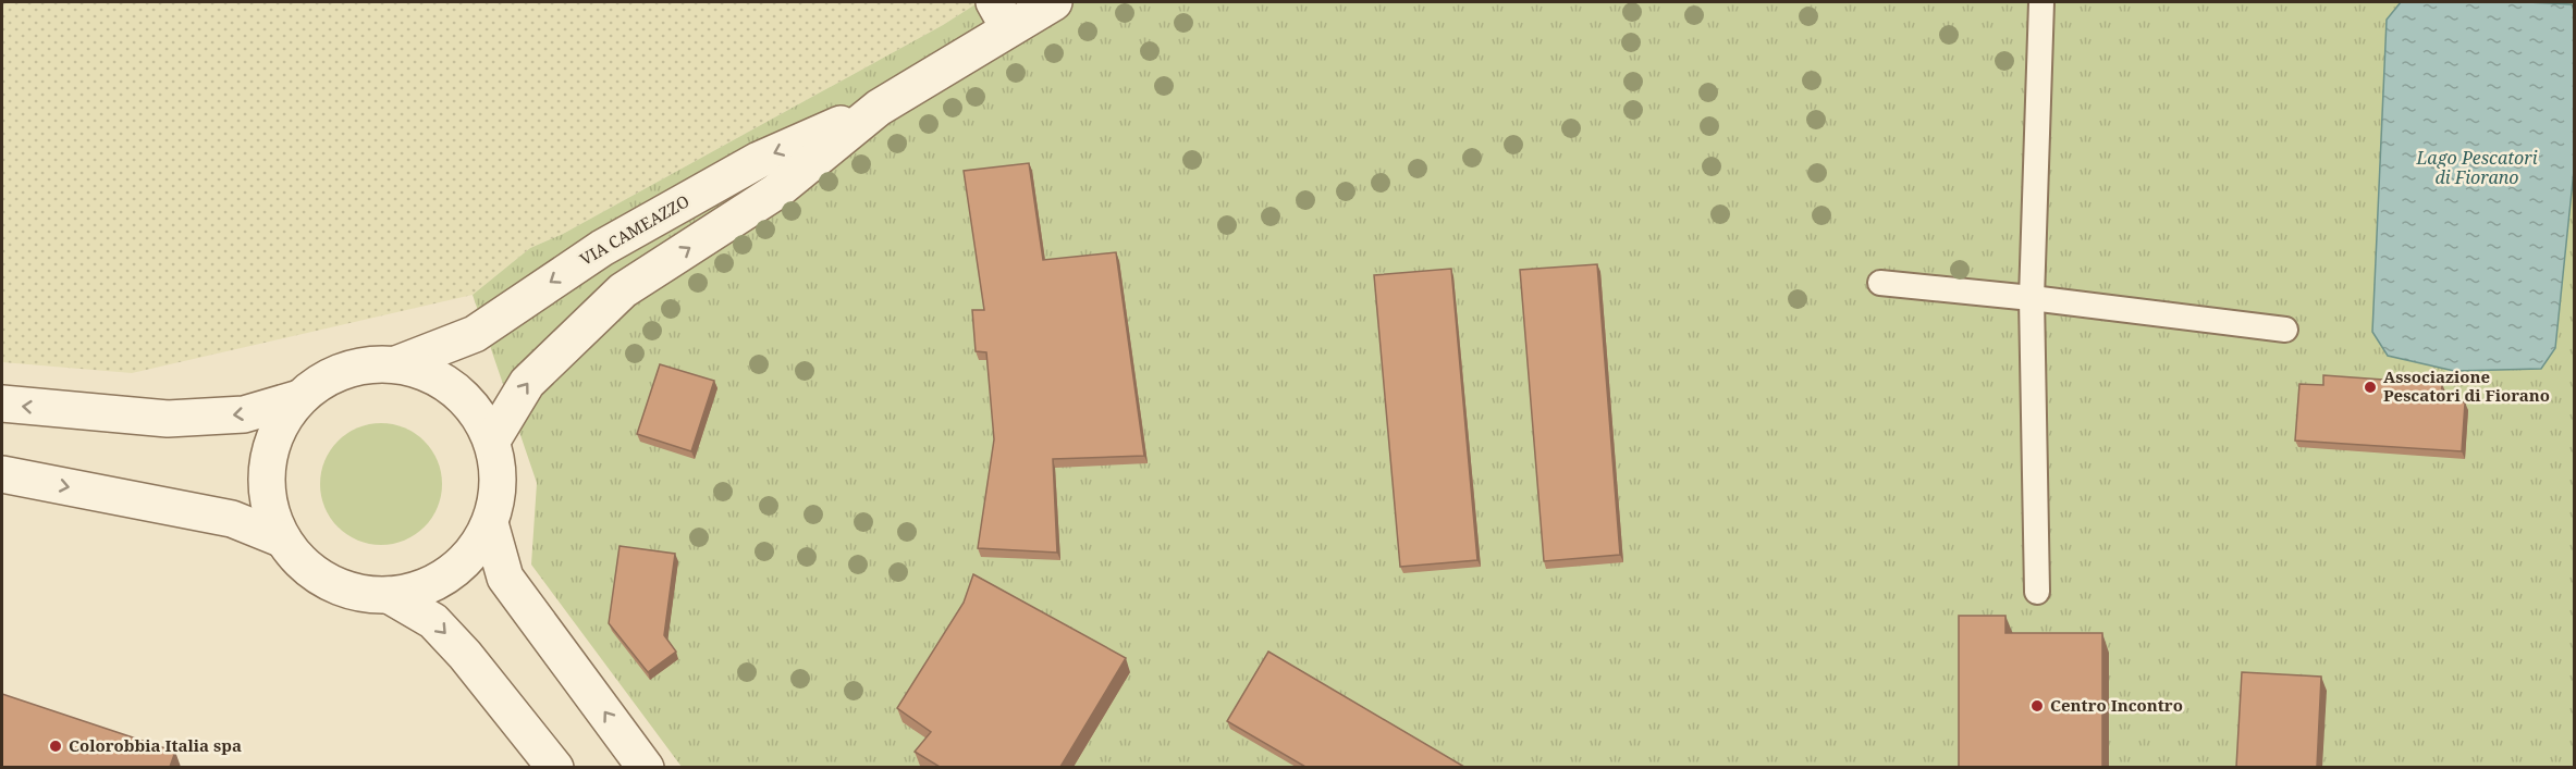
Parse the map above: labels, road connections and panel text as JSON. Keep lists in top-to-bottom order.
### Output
{
  "streets": {
    "street": ["VIA CAMEAZZO"]
  },
  "water": ["Lago Pescatori di Fiorano"],
  "places": ["Associazione Pescatori di Fiorano", "Centro Incontro", "Colorobbia Italia spa"]
}
